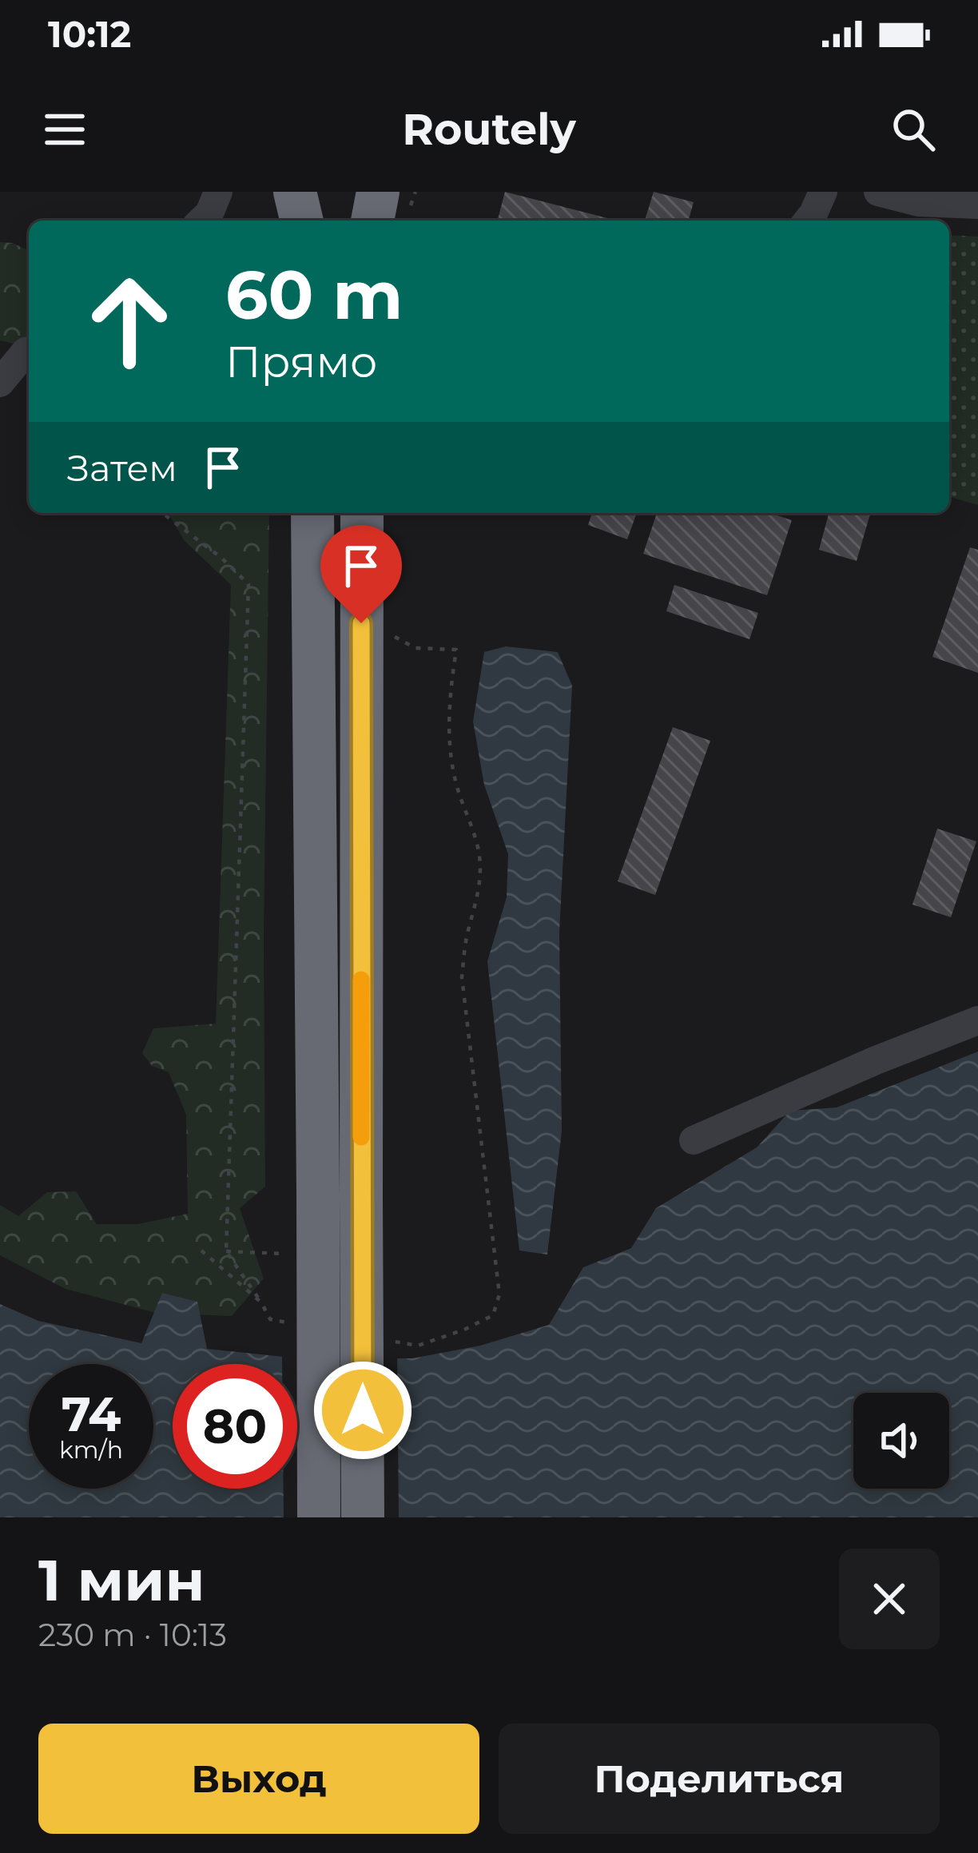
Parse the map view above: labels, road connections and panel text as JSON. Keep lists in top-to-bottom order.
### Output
{
  "page": {
    "status": "10:12",
    "header": "Routely",
    "turn": ["60 m", "Прямо"],
    "then": "Затем",
    "speed": "74 km/h",
    "limit": "80",
    "heading": ["1 мин", "230 m · 10:13"],
    "buttons": ["Выход", "Поделиться"]
  }
}
